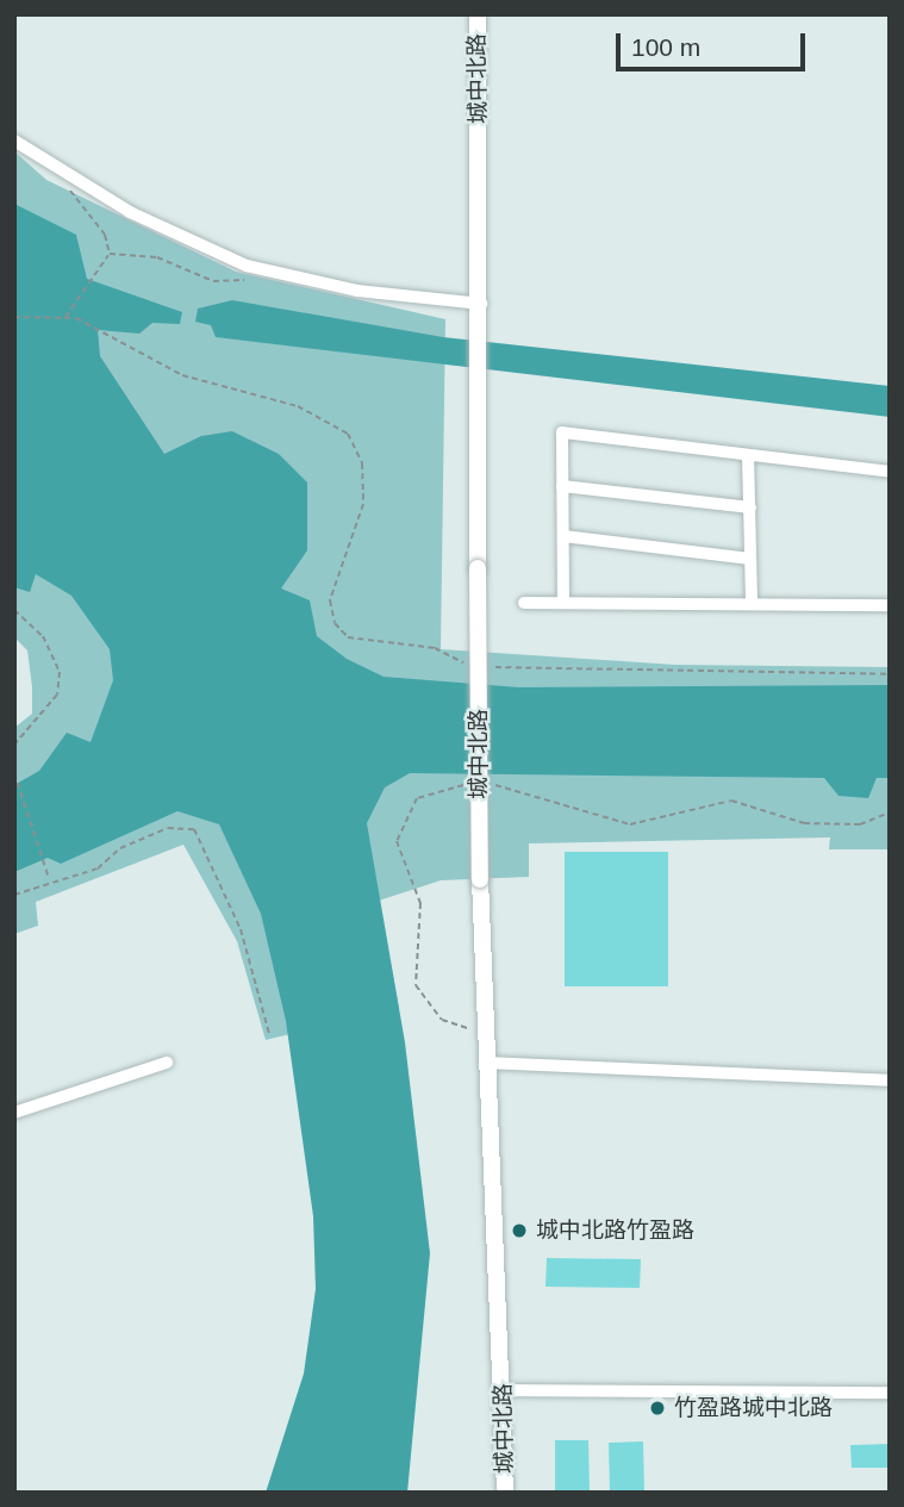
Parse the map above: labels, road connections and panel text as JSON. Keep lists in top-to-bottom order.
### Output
{
  "streets": {
    "street": ["城中北路"]
  },
  "places": ["城中北路竹盈路", "竹盈路城中北路"],
  "scale_bar": "100 m"
}
